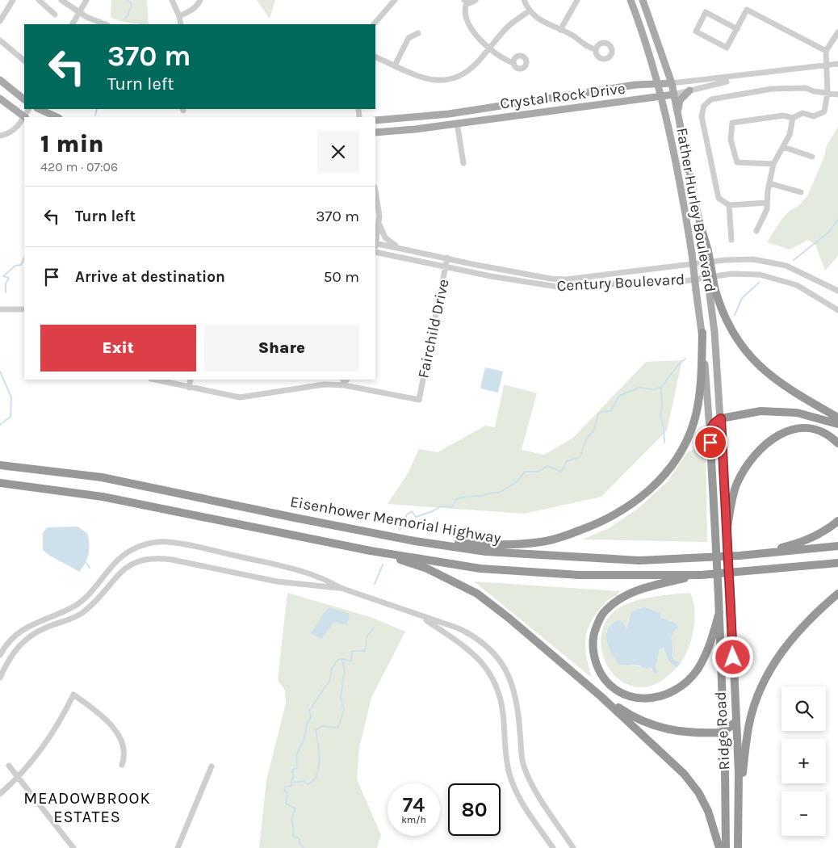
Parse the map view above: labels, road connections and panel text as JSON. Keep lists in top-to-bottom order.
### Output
{
  "streets": {
    "highway": ["Eisenhower Memorial Highway", "Ridge Road"],
    "main road": ["Crystal Rock Drive", "Father Hurley Boulevard"],
    "street": ["Century Boulevard", "Fairchild Drive"]
  },
  "crossings": [
    ["Crystal Rock Drive", "Father Hurley Boulevard"],
    ["Father Hurley Boulevard", "Ridge Road"],
    ["Century Boulevard", "Fairchild Drive"]
  ],
  "districts": ["MEADOWBROOK ESTATES"],
  "page": {
    "turn": ["370 m", "Turn left"],
    "heading": ["1 min", "420 m · 07:06"],
    "list": [
      {
        "name": "Turn left",
        "value": "370 m"
      },
      {
        "name": "Arrive at destination",
        "value": "50 m"
      }
    ],
    "buttons": ["Exit", "Share"],
    "map_buttons": ["+", "−"],
    "speed": "74 km/h",
    "limit": "80"
  }
}
